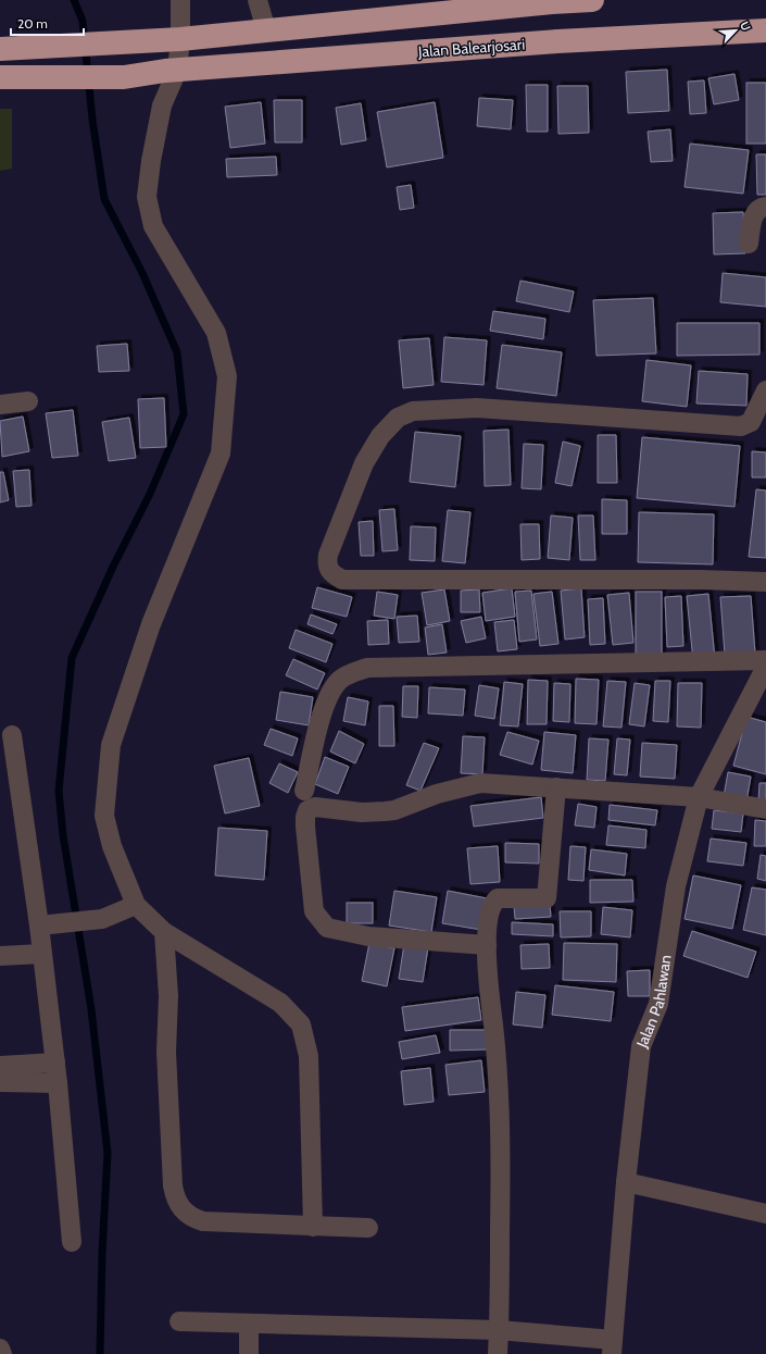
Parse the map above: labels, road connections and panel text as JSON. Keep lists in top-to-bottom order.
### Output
{
  "streets": {
    "highway": ["Jalan Balearjosari"],
    "street": ["Jalan Pahlawan"]
  },
  "scale_bar": "20 m",
  "north": "top right"
}
